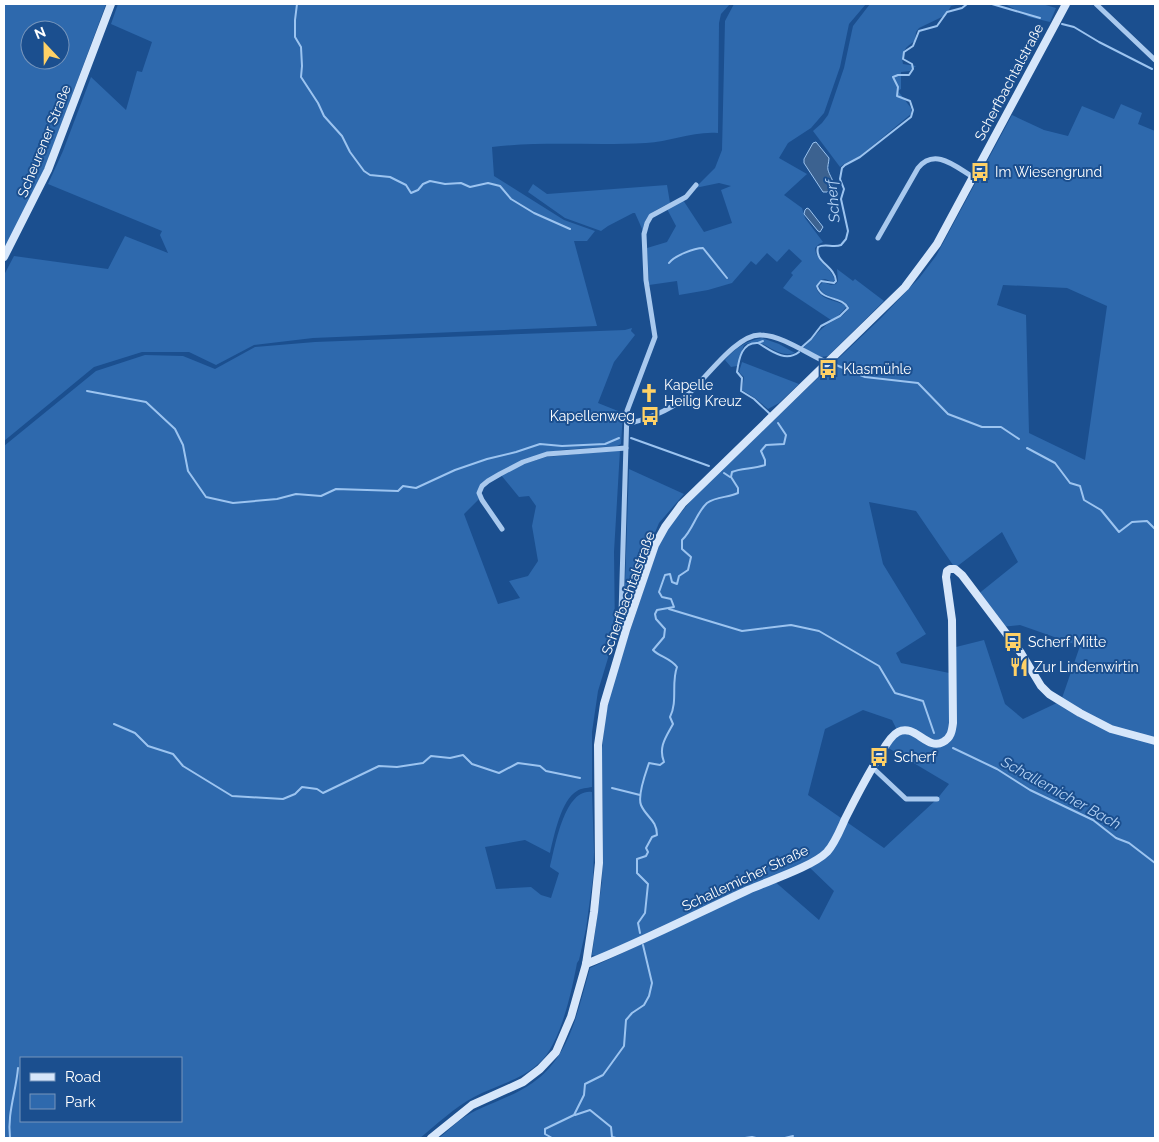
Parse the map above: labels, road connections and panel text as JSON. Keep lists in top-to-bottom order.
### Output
{
  "streets": {
    "main road": ["Scherfbachtalstraße", "Scheurener Straße", "Schallemicher Straße"]
  },
  "crossings": [
    ["Scherfbachtalstraße", "Schallemicher Straße"]
  ],
  "water": ["Scherf", "Schallemicher Bach"],
  "places": {
    "bus stop": [
      "Im Wiesengrund",
      "Klasmühle",
      "Kapellenweg",
      "Scherf Mitte",
      "Scherf"
    ],
    "church": ["Kapelle Heilig Kreuz"],
    "restaurant": ["Zur Lindenwirtin"]
  },
  "legend": ["Road", "Park"],
  "north": "top"
}
